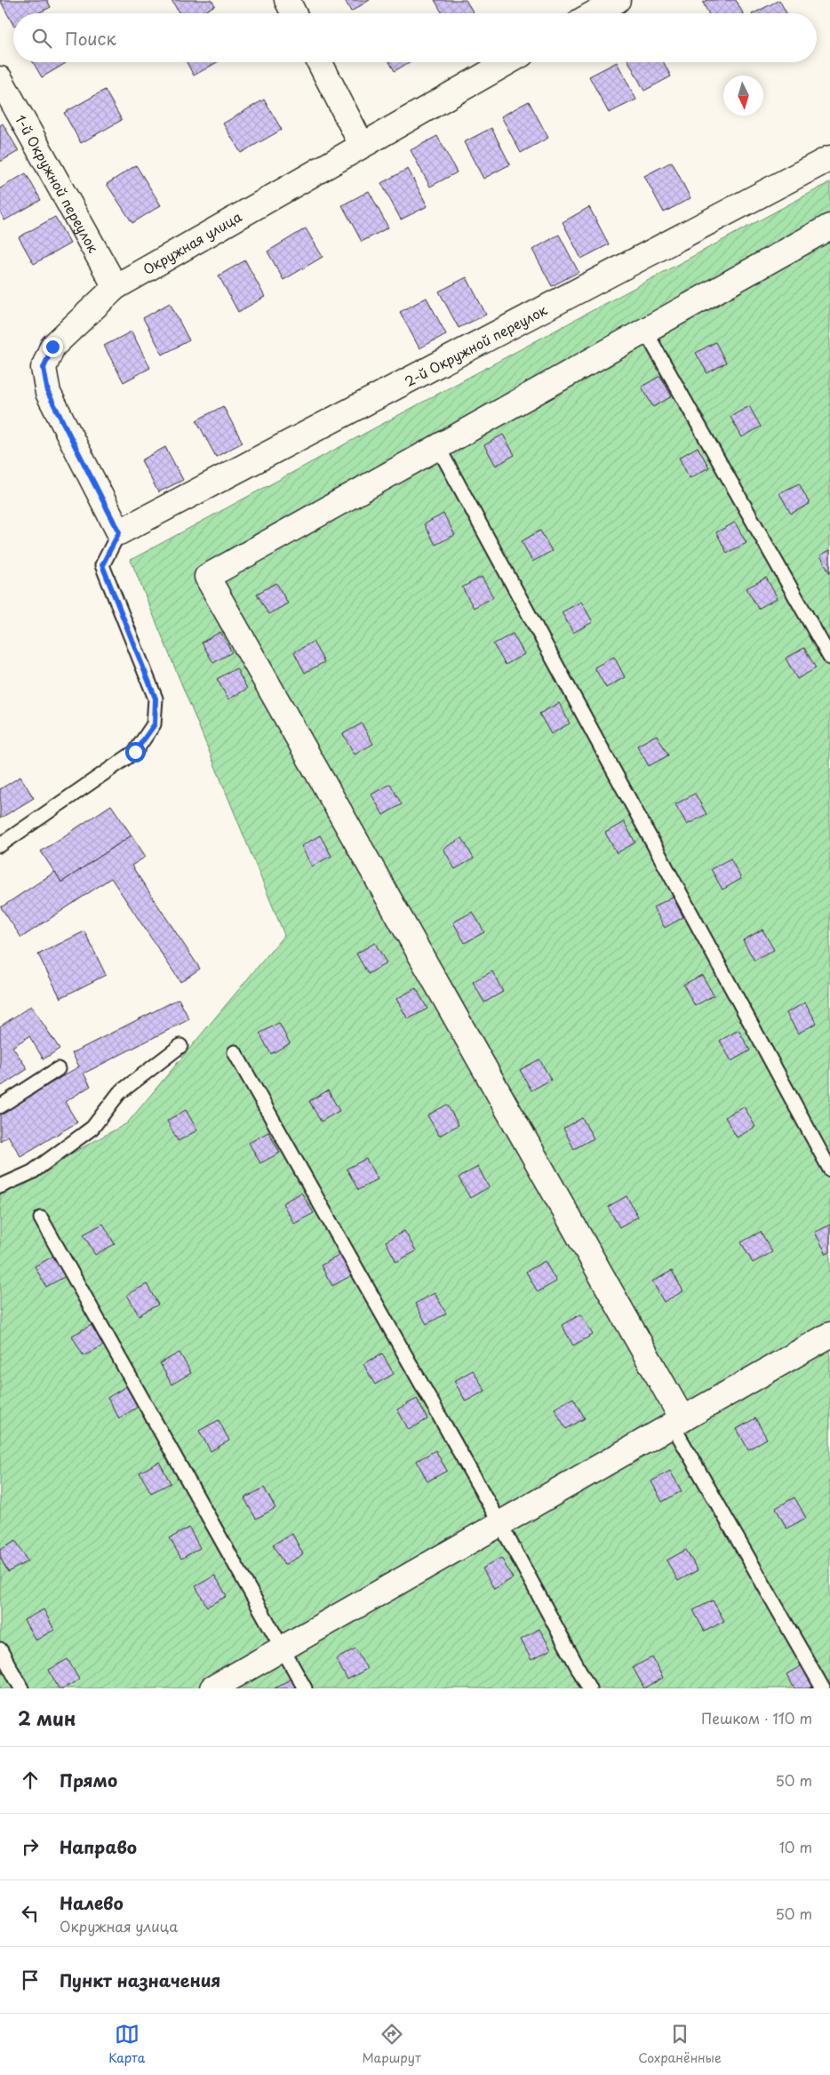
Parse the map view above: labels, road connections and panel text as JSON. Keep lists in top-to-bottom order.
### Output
{
  "streets": {
    "street": ["1-й Окружной переулок", "Окружная улица", "2-й Окружной переулок"]
  },
  "crossings": [
    ["1-й Окружной переулок", "Окружная улица"],
    ["Окружная улица", "2-й Окружной переулок"]
  ],
  "north": "bottom",
  "page": {
    "search": "Поиск",
    "heading": ["2 мин", "Пешком · 110 m"],
    "list": [
      ["Прямо", "50 m"],
      ["Направо", "10 m"],
      ["Налево", "Окружная улица", "50 m"],
      "Пункт назначения"
    ],
    "nav": ["Карта", "Маршрут", "Сохранённые"]
  }
}
